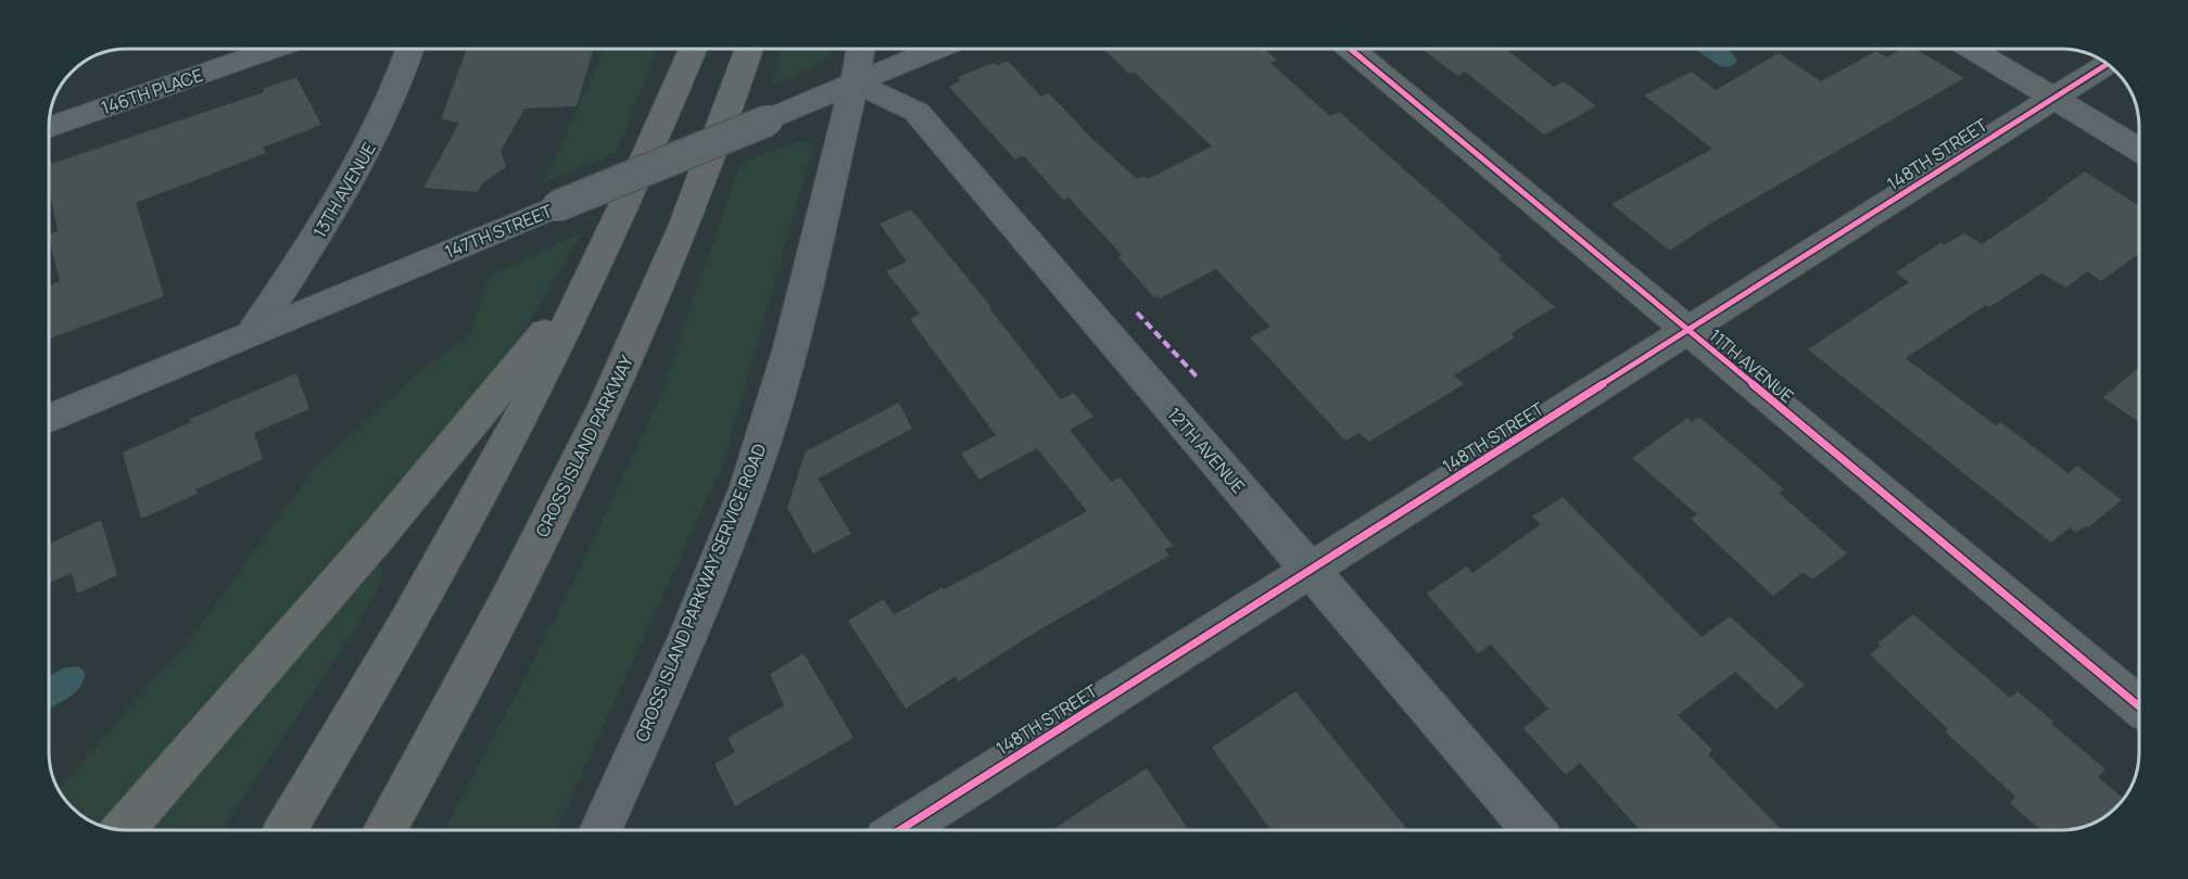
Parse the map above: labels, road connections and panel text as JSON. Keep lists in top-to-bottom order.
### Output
{
  "streets": {
    "highway": ["CROSS ISLAND PARKWAY"],
    "street": [
      "146TH PLACE",
      "148TH STREET",
      "13TH AVENUE",
      "147TH STREET",
      "11TH AVENUE",
      "12TH AVENUE",
      "CROSS ISLAND PARKWAY SERVICE ROAD"
    ]
  },
  "crossings": [
    ["148TH STREET", "11TH AVENUE"],
    ["148TH STREET", "12TH AVENUE"],
    ["13TH AVENUE", "147TH STREET"],
    ["147TH STREET", "12TH AVENUE"],
    ["147TH STREET", "CROSS ISLAND PARKWAY SERVICE ROAD"],
    ["12TH AVENUE", "CROSS ISLAND PARKWAY SERVICE ROAD"]
  ]
}
